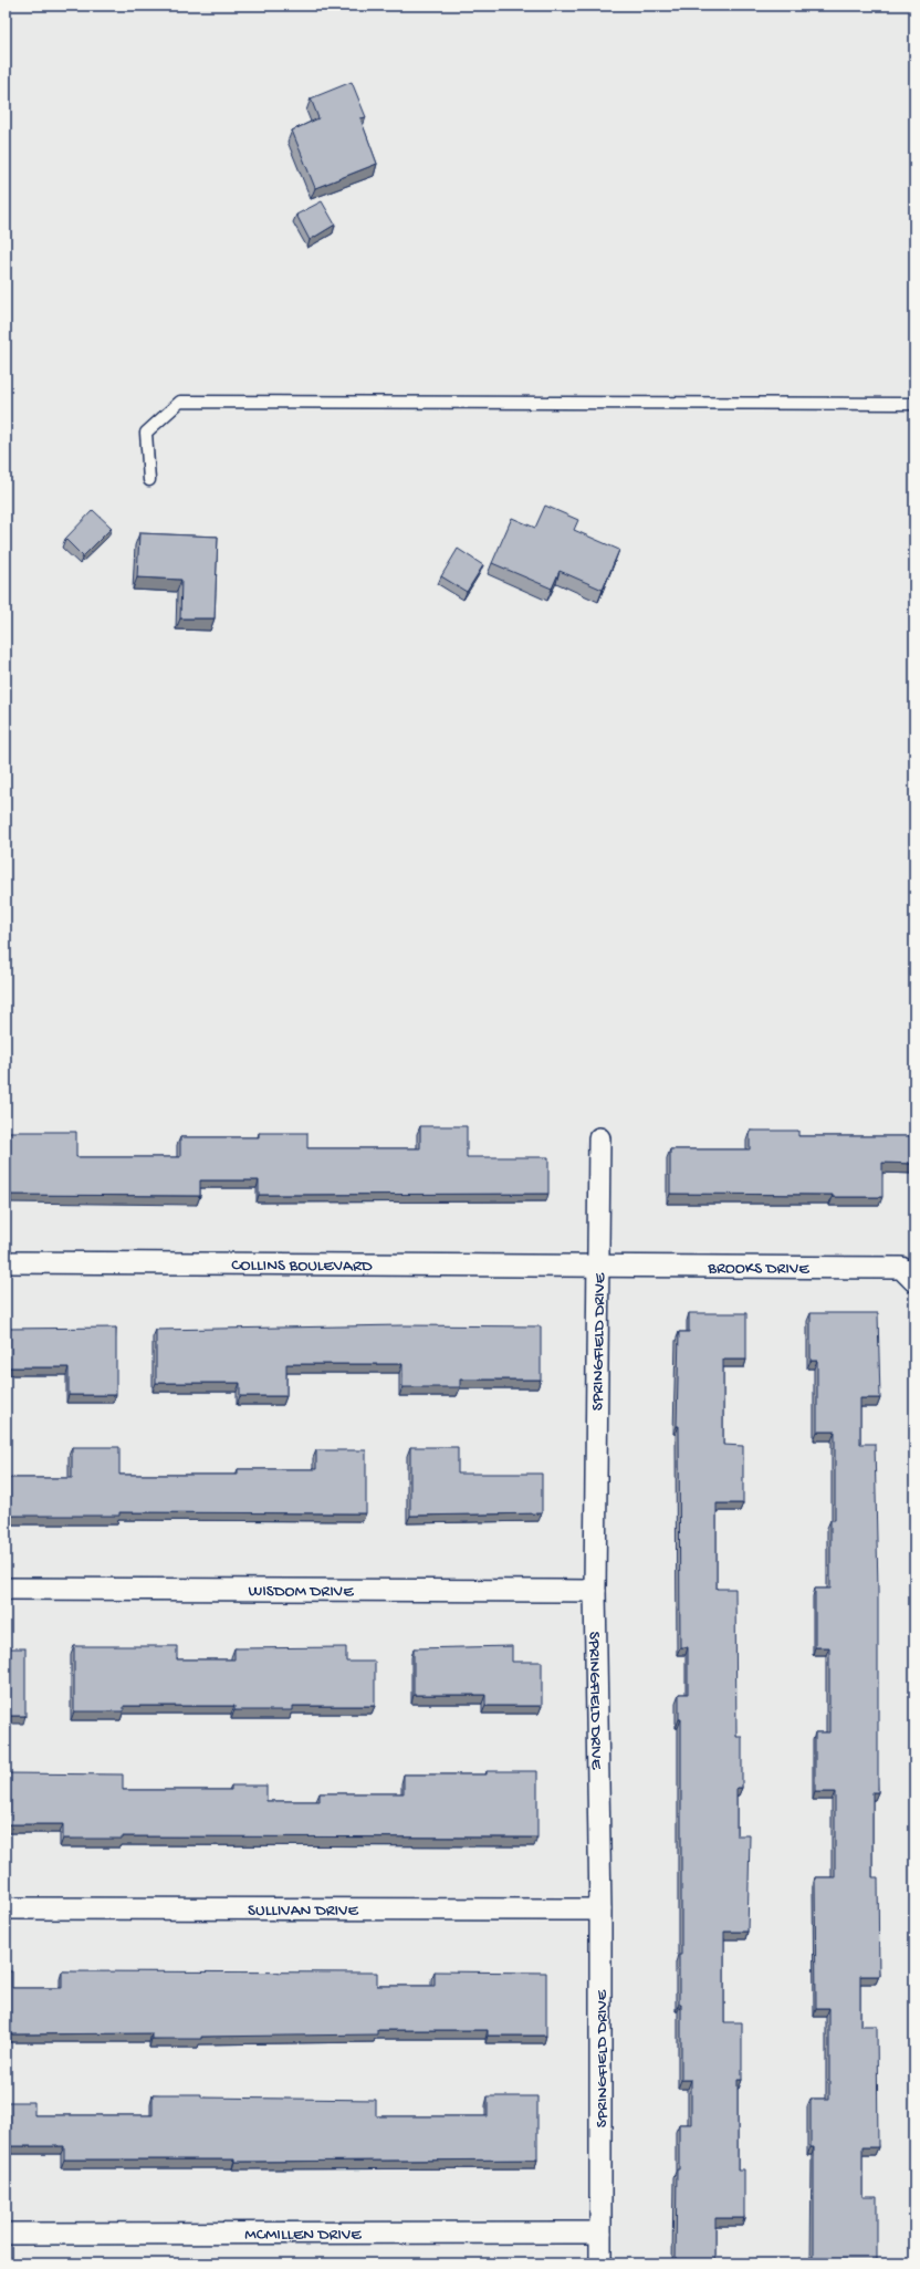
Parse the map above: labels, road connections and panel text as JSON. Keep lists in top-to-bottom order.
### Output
{
  "streets": {
    "street": [
      "COLLINS BOULEVARD",
      "BROOKS DRIVE",
      "SPRINGFIELD DRIVE",
      "WISDOM DRIVE",
      "SULLIVAN DRIVE",
      "MCMILLEN DRIVE"
    ]
  },
  "crossings": [
    ["COLLINS BOULEVARD", "BROOKS DRIVE"],
    ["COLLINS BOULEVARD", "SPRINGFIELD DRIVE"],
    ["BROOKS DRIVE", "SPRINGFIELD DRIVE"],
    ["SPRINGFIELD DRIVE", "WISDOM DRIVE"],
    ["SPRINGFIELD DRIVE", "SULLIVAN DRIVE"],
    ["SPRINGFIELD DRIVE", "MCMILLEN DRIVE"]
  ]
}
